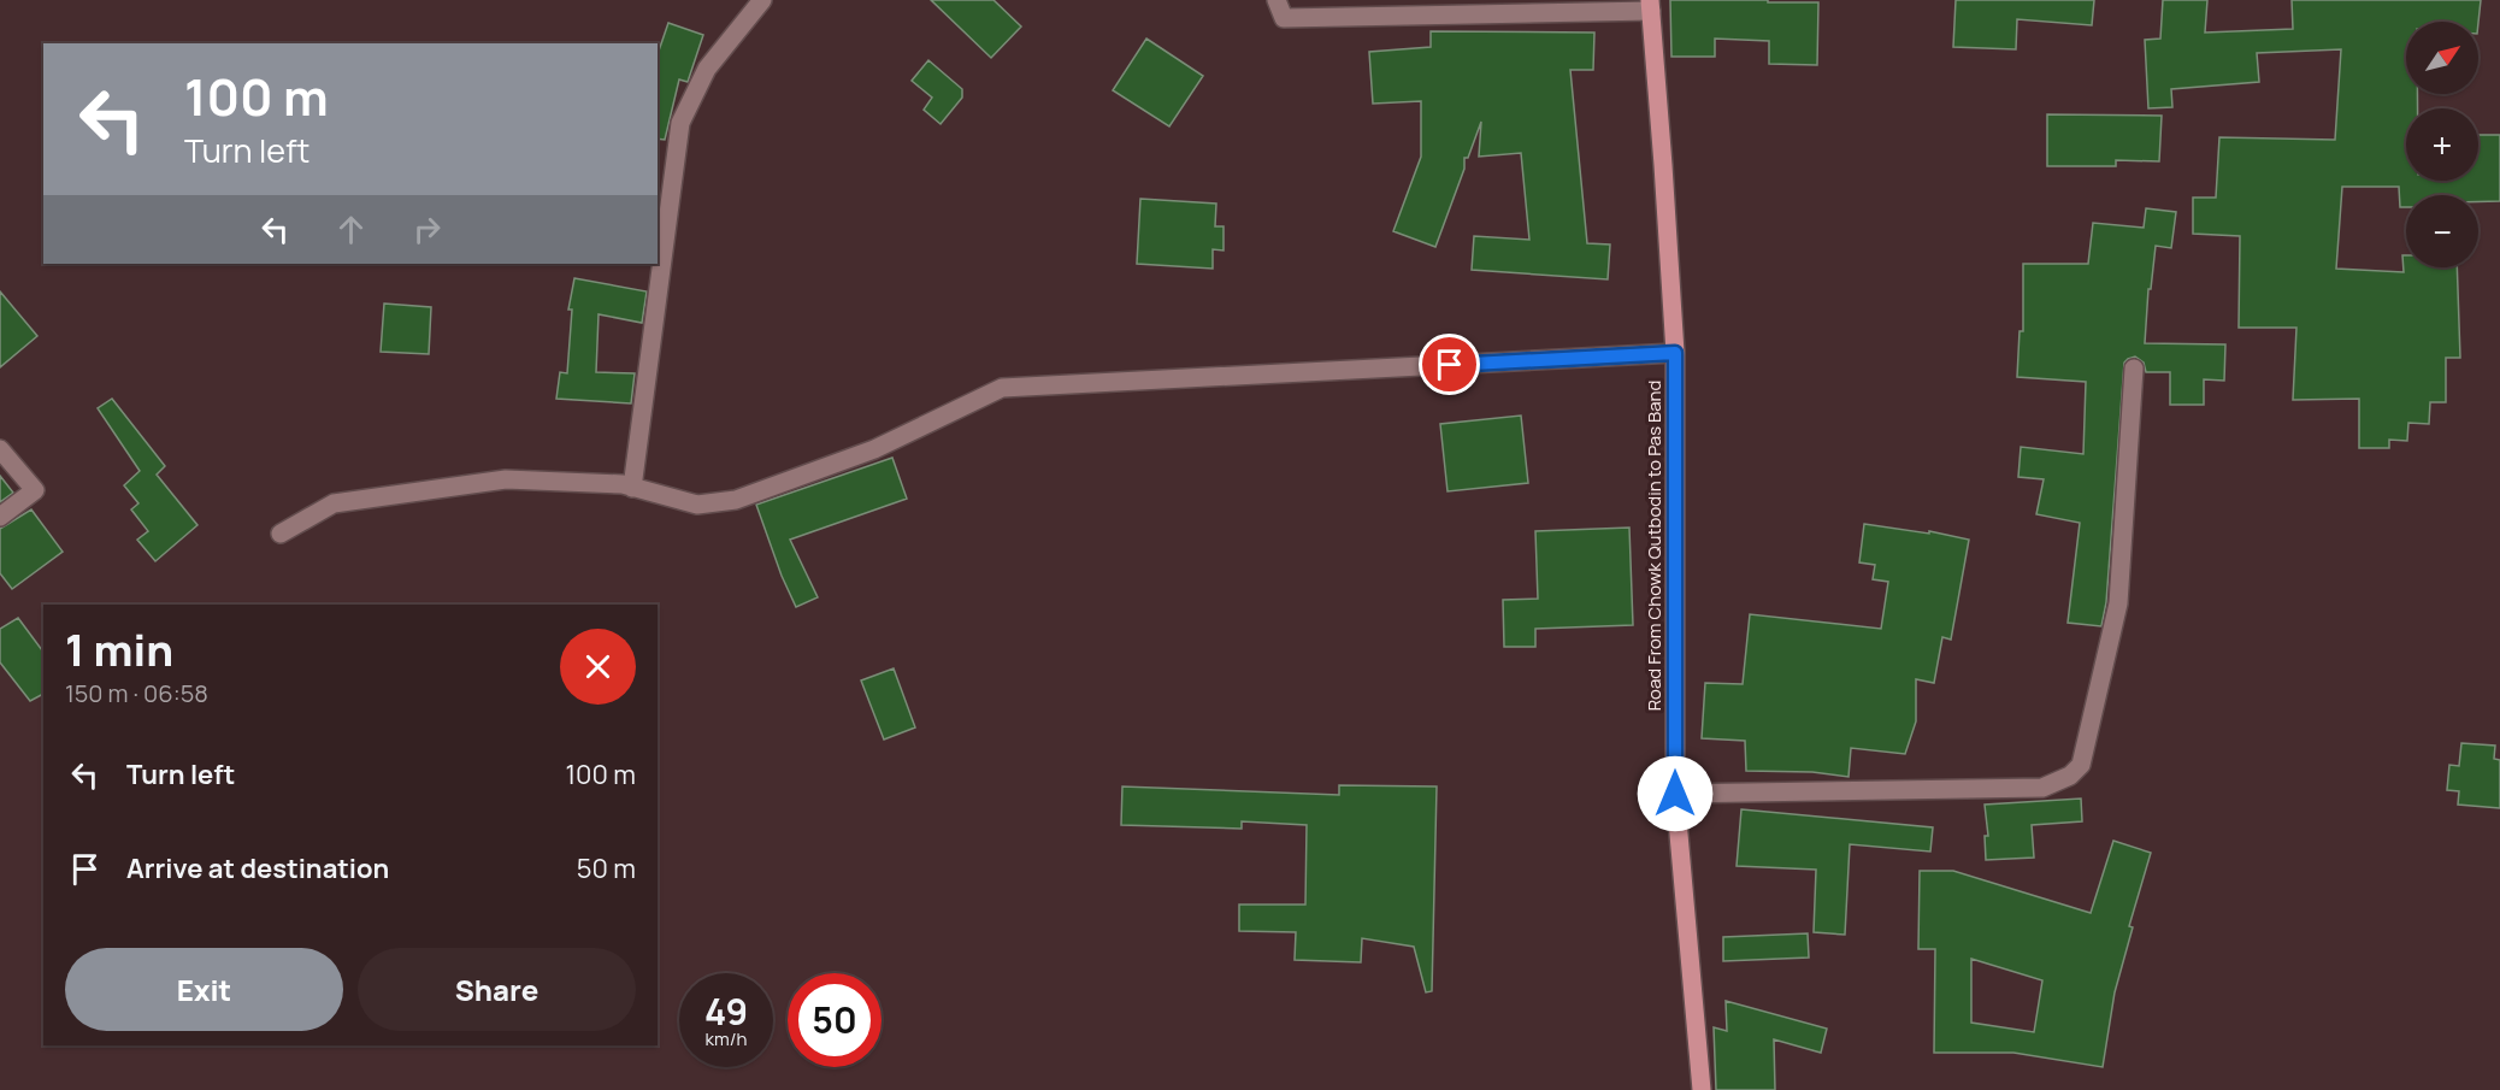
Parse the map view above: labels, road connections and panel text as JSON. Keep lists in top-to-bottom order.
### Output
{
  "streets": {
    "main road": ["Road From Chowk Qutbodin to Pas Band"]
  },
  "north": "top right",
  "page": {
    "map_buttons": ["+", "−"],
    "turn": ["100 m", "Turn left"],
    "heading": ["1 min", "150 m · 06:58"],
    "list": [
      {
        "name": "Turn left",
        "value": "100 m"
      },
      {
        "name": "Arrive at destination",
        "value": "50 m"
      }
    ],
    "buttons": ["Exit", "Share"],
    "speed": "49 km/h",
    "limit": "50"
  }
}
